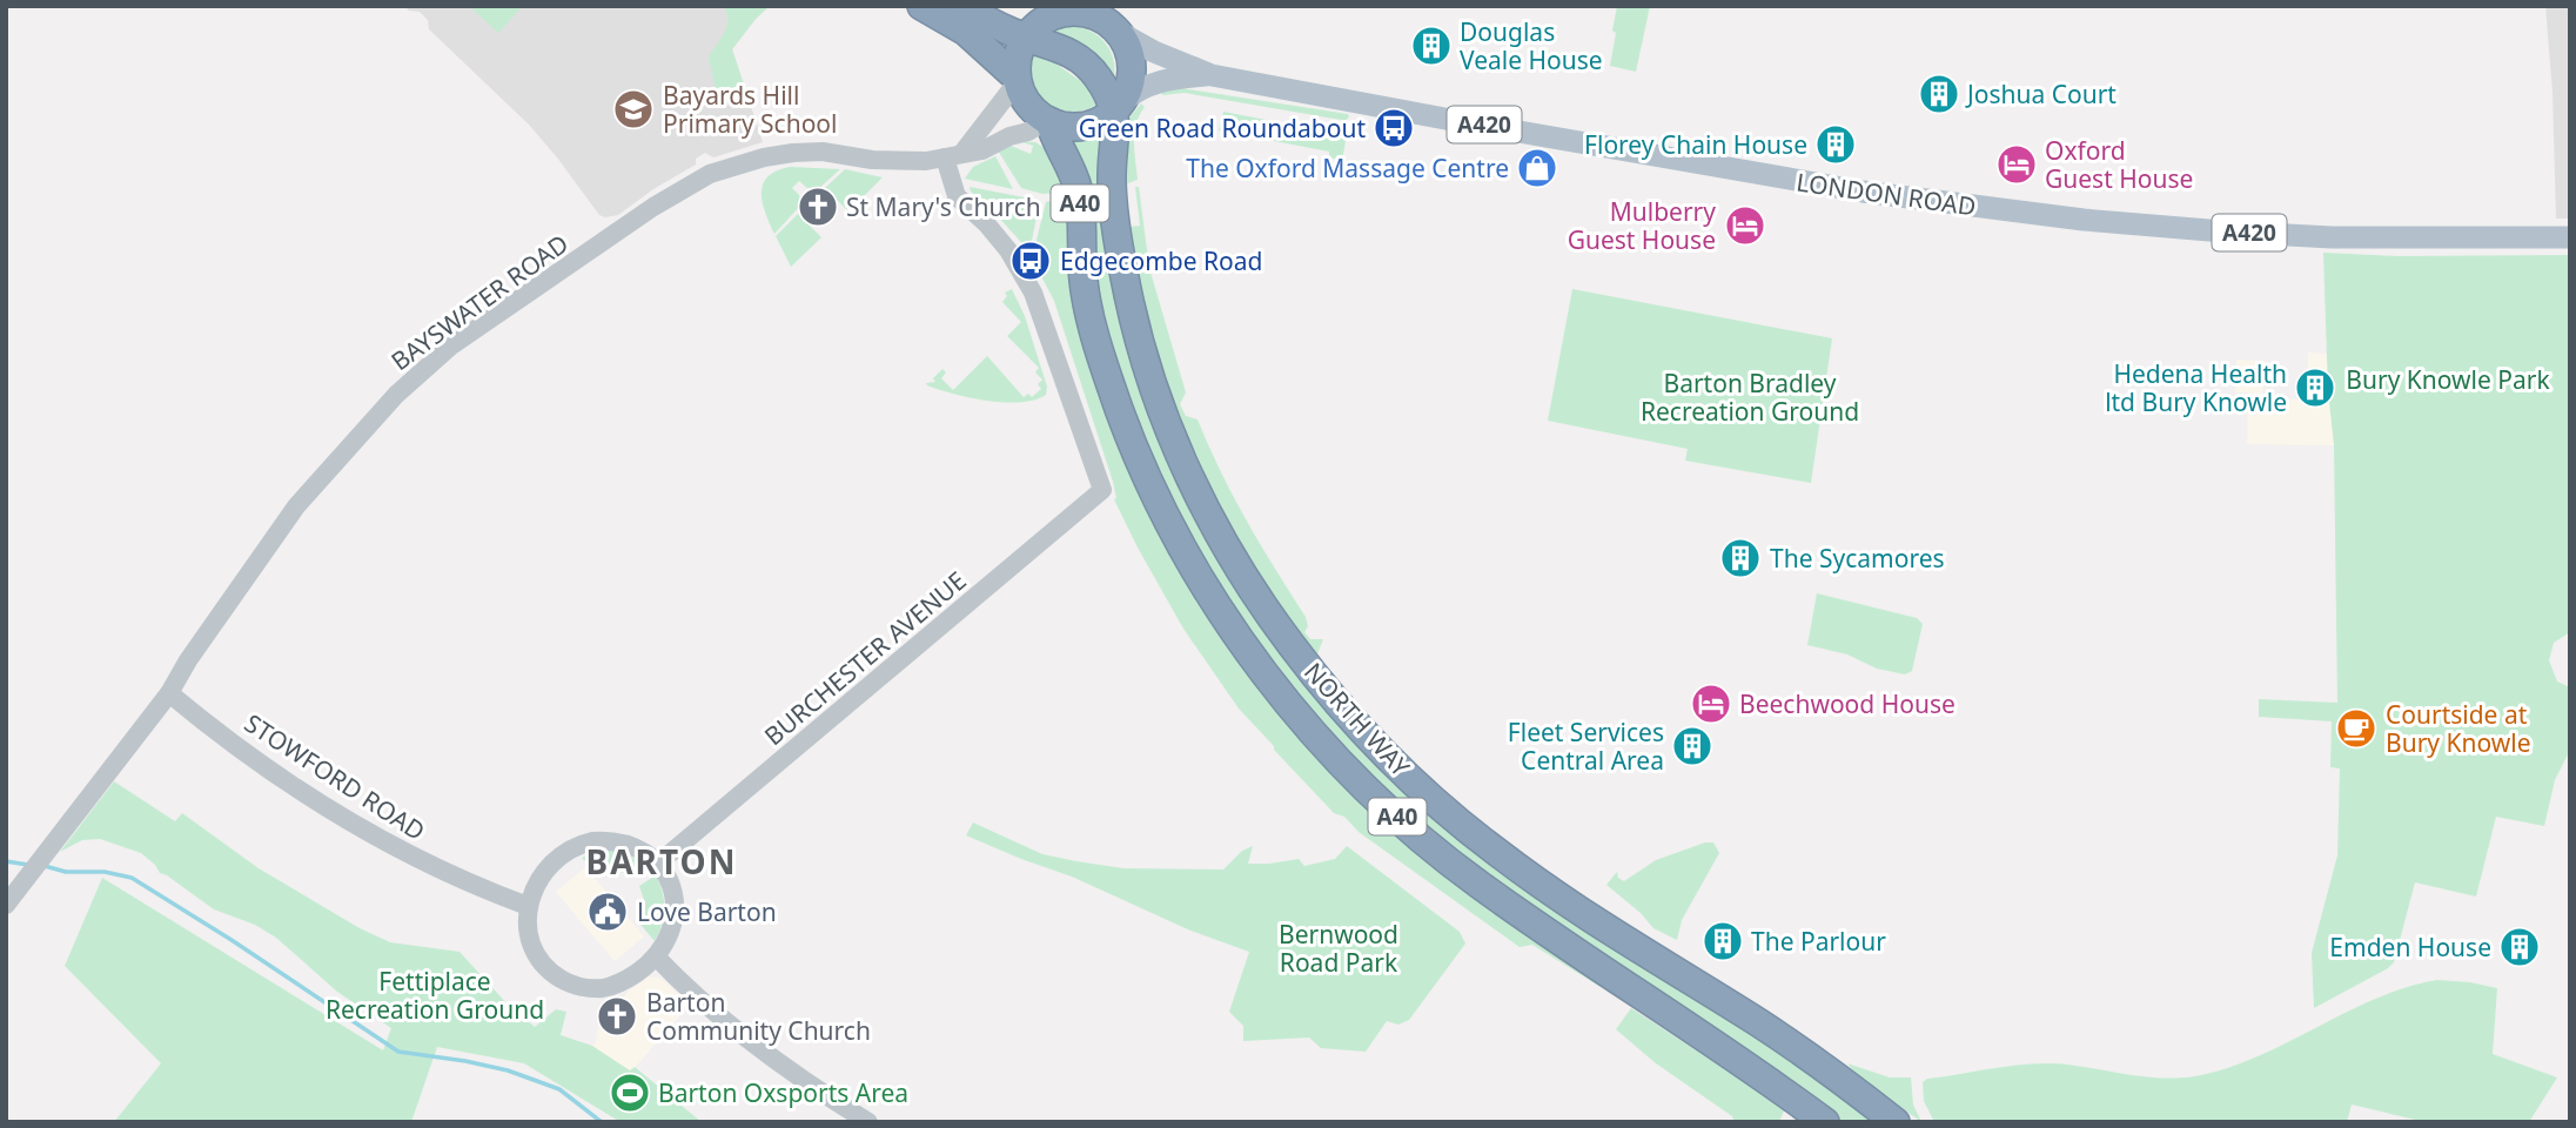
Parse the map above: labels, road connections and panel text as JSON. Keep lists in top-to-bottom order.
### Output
{
  "streets": {
    "highway": ["A40", "NORTH WAY"],
    "main road": ["A420", "LONDON ROAD"],
    "street": ["BAYSWATER ROAD", "BURCHESTER AVENUE", "STOWFORD ROAD"]
  },
  "crossings": [
    ["LONDON ROAD", "NORTH WAY"],
    ["BAYSWATER ROAD", "BURCHESTER AVENUE"],
    ["BAYSWATER ROAD", "NORTH WAY"],
    ["BAYSWATER ROAD", "STOWFORD ROAD"],
    ["BURCHESTER AVENUE", "STOWFORD ROAD"]
  ],
  "districts": ["BARTON"],
  "parks": [
    "Bury Knowle Park",
    "Barton Bradley Recreation Ground",
    "Bernwood Road Park",
    "Fettiplace Recreation Ground"
  ],
  "places": {
    "building": [
      "Douglas Veale House",
      "Joshua Court",
      "Florey Chain House",
      "Hedena Health ltd Bury Knowle",
      "The Sycamores",
      "Fleet Services Central Area",
      "The Parlour",
      "Emden House"
    ],
    "school or university": ["Bayards Hill Primary School"],
    "bus stop": ["Green Road Roundabout", "Edgecombe Road"],
    "hotel": ["Oxford Guest House", "Mulberry Guest House", "Beechwood House"],
    "shop": ["The Oxford Massage Centre"],
    "church": ["St Mary's Church", "Barton Community Church"],
    "cafe": ["Courtside at Bury Knowle"],
    "public building": ["Love Barton"],
    "sports": ["Barton Oxsports Area"]
  }
}
